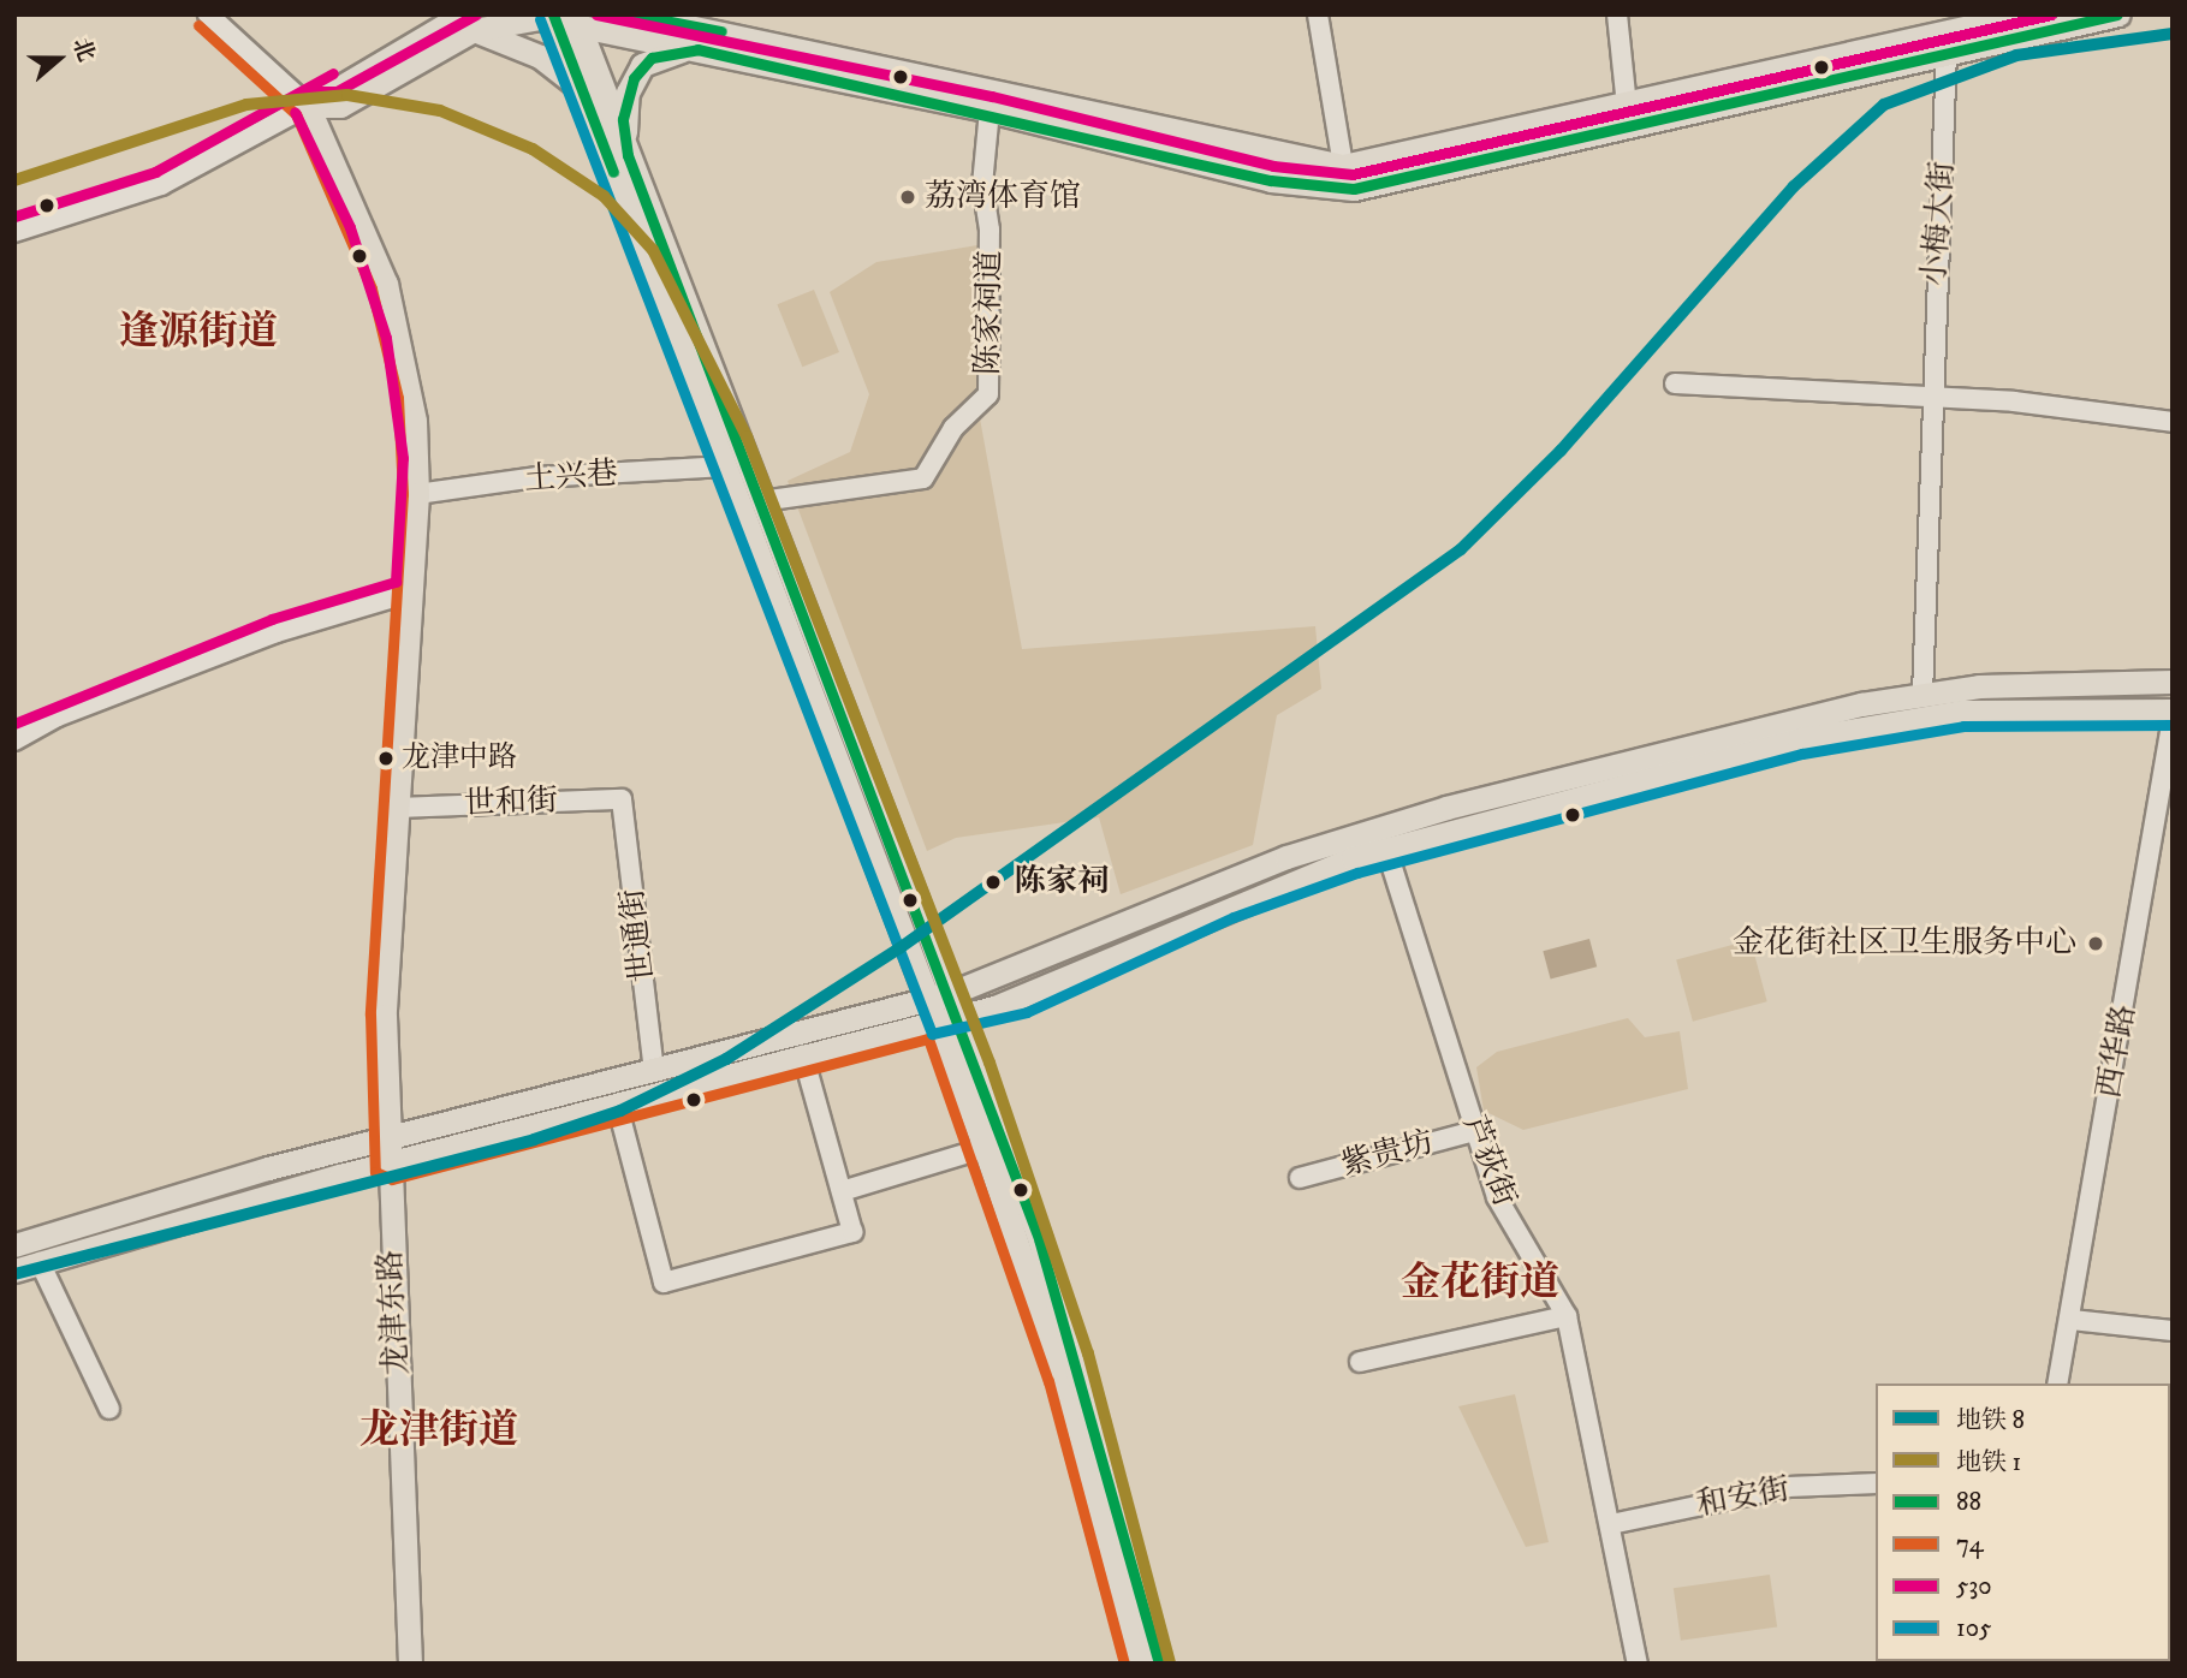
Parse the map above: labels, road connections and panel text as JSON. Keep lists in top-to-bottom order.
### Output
{
  "streets": {
    "main road": ["龙津东路"],
    "street": [
      "小梅大街",
      "陈家祠道",
      "土兴巷",
      "世和街",
      "世通街",
      "西华路",
      "紫贵坊",
      "芦荻街",
      "和安街"
    ]
  },
  "crossings": [
    ["世和街", "世通街"],
    ["紫贵坊", "芦荻街"],
    ["芦荻街", "和安街"]
  ],
  "districts": ["逢源街道", "金花街道", "龙津街道"],
  "places": [
    "荔湾体育馆",
    "龙津中路",
    "陈家祠",
    "金花街社区卫生服务中心"
  ],
  "lines": [
    "transit line 88",
    "transit line 530",
    "transit line 105",
    "transit line 74",
    "metro line 8",
    "metro line 1"
  ],
  "legend": [
    "地铁 8",
    "地铁 1",
    "88",
    "74",
    "530",
    "105"
  ],
  "north": "right"
}
